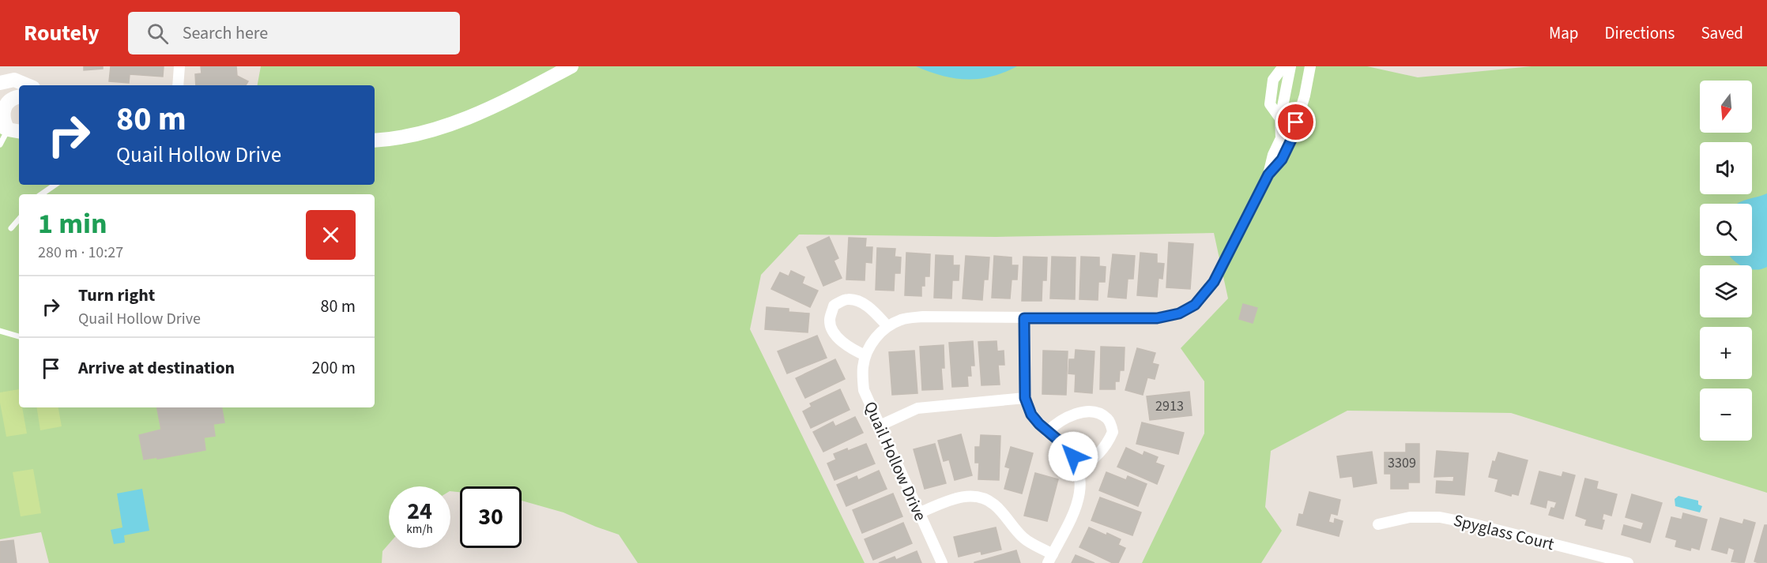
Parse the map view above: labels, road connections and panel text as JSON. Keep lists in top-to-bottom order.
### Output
{
  "streets": {
    "street": ["Quail Hollow Drive", "Spyglass Court"]
  },
  "house_numbers": ["2913", "3309"],
  "north": "bottom",
  "page": {
    "header": "Routely",
    "search": "Search here",
    "nav": ["Map", "Directions", "Saved"],
    "map_buttons": ["+", "−"],
    "turn": ["80 m", "Quail Hollow Drive"],
    "heading": ["1 min", "280 m · 10:27"],
    "list": [
      {
        "name": "Turn right",
        "note": "Quail Hollow Drive",
        "value": "80 m"
      },
      {
        "name": "Arrive at destination",
        "value": "200 m"
      }
    ],
    "speed": "24 km/h",
    "limit": "30"
  }
}
